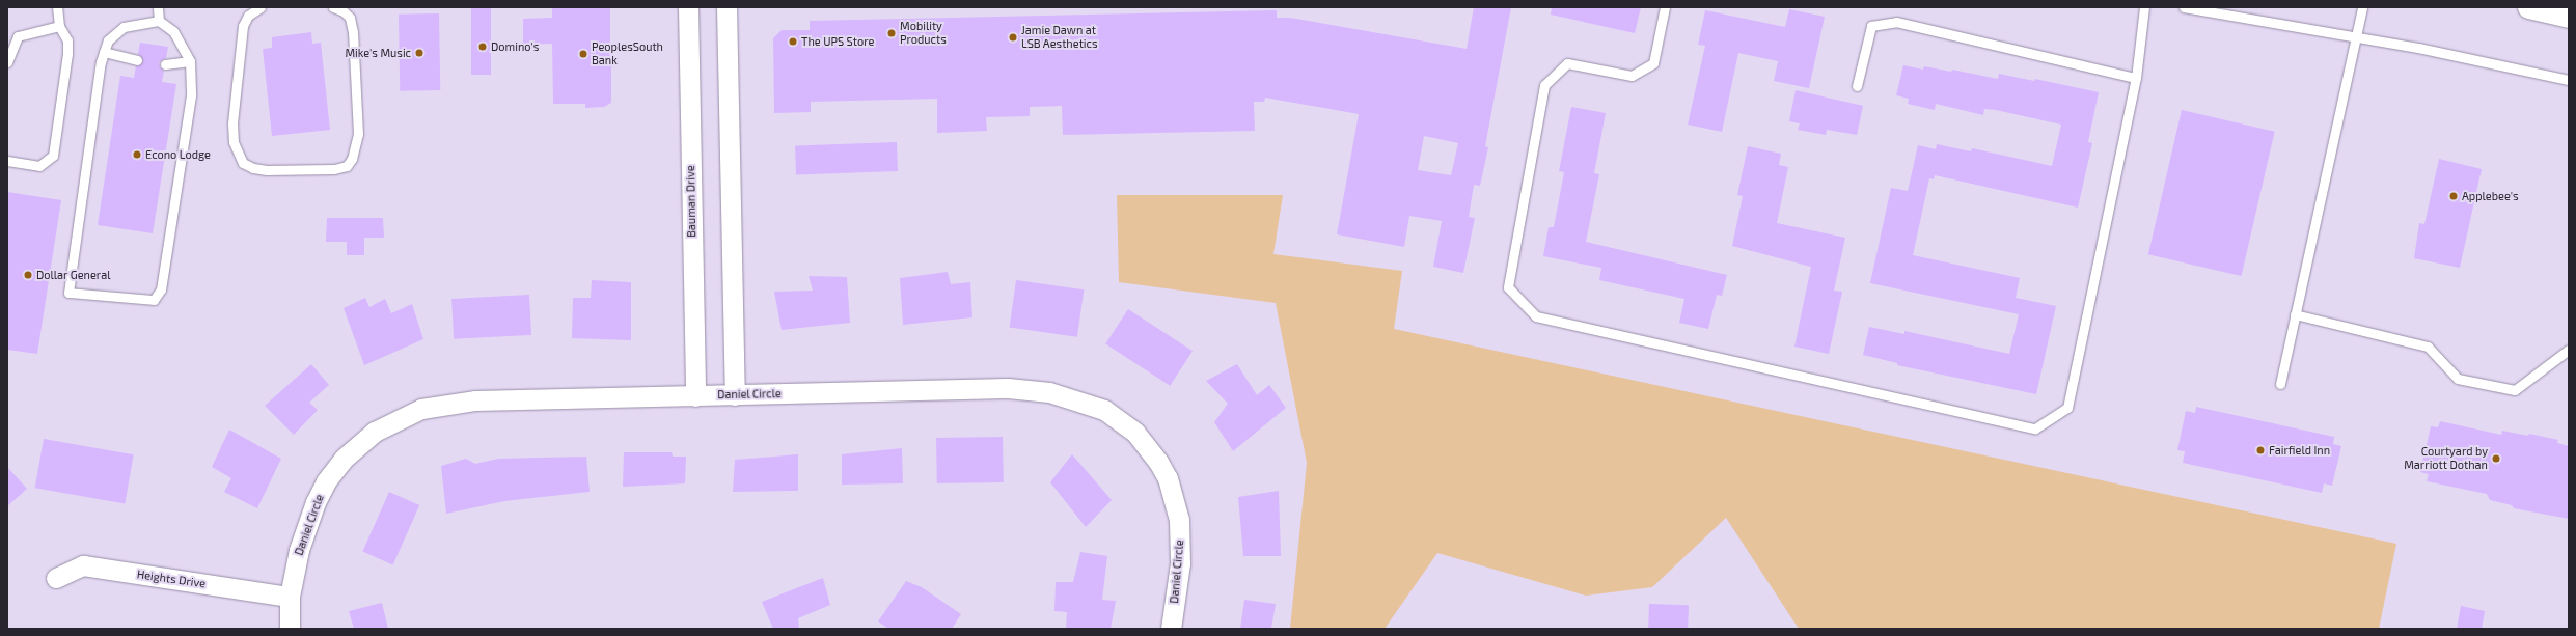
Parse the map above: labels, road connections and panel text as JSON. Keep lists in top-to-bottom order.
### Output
{
  "streets": {
    "street": ["Bauman Drive", "Daniel Circle", "Heights Drive"]
  },
  "crossings": [
    ["Bauman Drive", "Daniel Circle"],
    ["Daniel Circle", "Heights Drive"]
  ],
  "places": [
    "Mobility Products",
    "Jamie Dawn at LSB Aesthetics",
    "The UPS Store",
    "Domino's",
    "Mike's Music",
    "PeoplesSouth Bank",
    "Econo Lodge",
    "Applebee's",
    "Dollar General",
    "Fairfield Inn",
    "Courtyard by Marriott Dothan"
  ]
}
